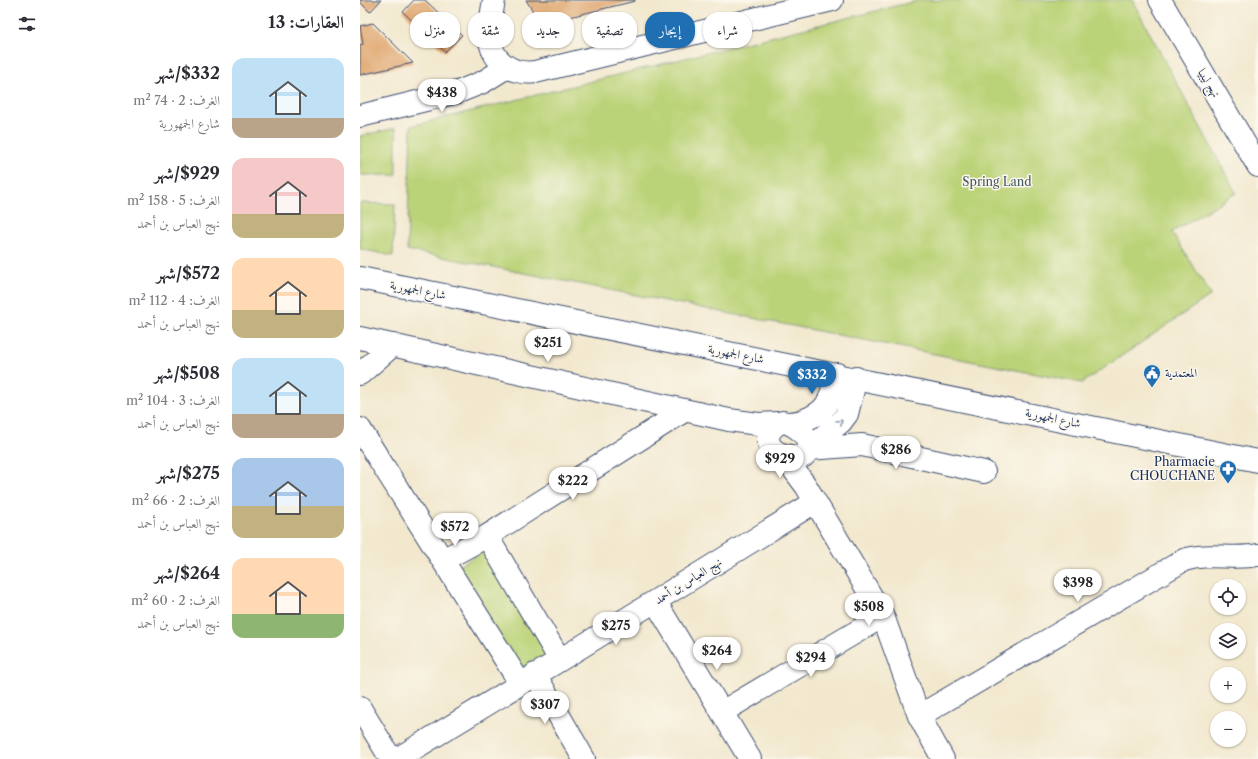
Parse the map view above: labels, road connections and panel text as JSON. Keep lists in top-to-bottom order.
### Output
{
  "streets": {
    "street": ["نهج ليبيا", "شارع الجمهورية", "نهج العباس بن أحمد"]
  },
  "parks": ["Spring Land"],
  "places": {
    "public building": ["المعتمدية"],
    "pharmacy": ["Pharmacie CHOUCHANE"]
  },
  "page": {
    "heading": "العقارات: 13",
    "chip": [
      "شراء",
      "إيجار",
      "تصفية",
      "جديد",
      "شقة",
      "منزل"
    ],
    "list": [
      {
        "name": "$332/شهر",
        "note": "الغرف: 2 · 74 m² · شارع الجمهورية"
      },
      {
        "name": "$929/شهر",
        "note": "الغرف: 5 · 158 m² · نهج العباس بن أحمد"
      },
      {
        "name": "$572/شهر",
        "note": "الغرف: 4 · 112 m² · نهج العباس بن أحمد"
      },
      {
        "name": "$508/شهر",
        "note": "الغرف: 3 · 104 m² · نهج العباس بن أحمد"
      },
      {
        "name": "$275/شهر",
        "note": "الغرف: 2 · 66 m² · نهج العباس بن أحمد"
      },
      {
        "name": "$264/شهر",
        "note": "الغرف: 2 · 60 m² · نهج العباس بن أحمد"
      }
    ],
    "price": [
      "$438",
      "$251",
      "$332",
      "$286",
      "$929",
      "$222",
      "$572",
      "$398",
      "$508",
      "$275",
      "$264",
      "$294",
      "$307"
    ],
    "map_buttons": ["+", "−"]
  }
}
